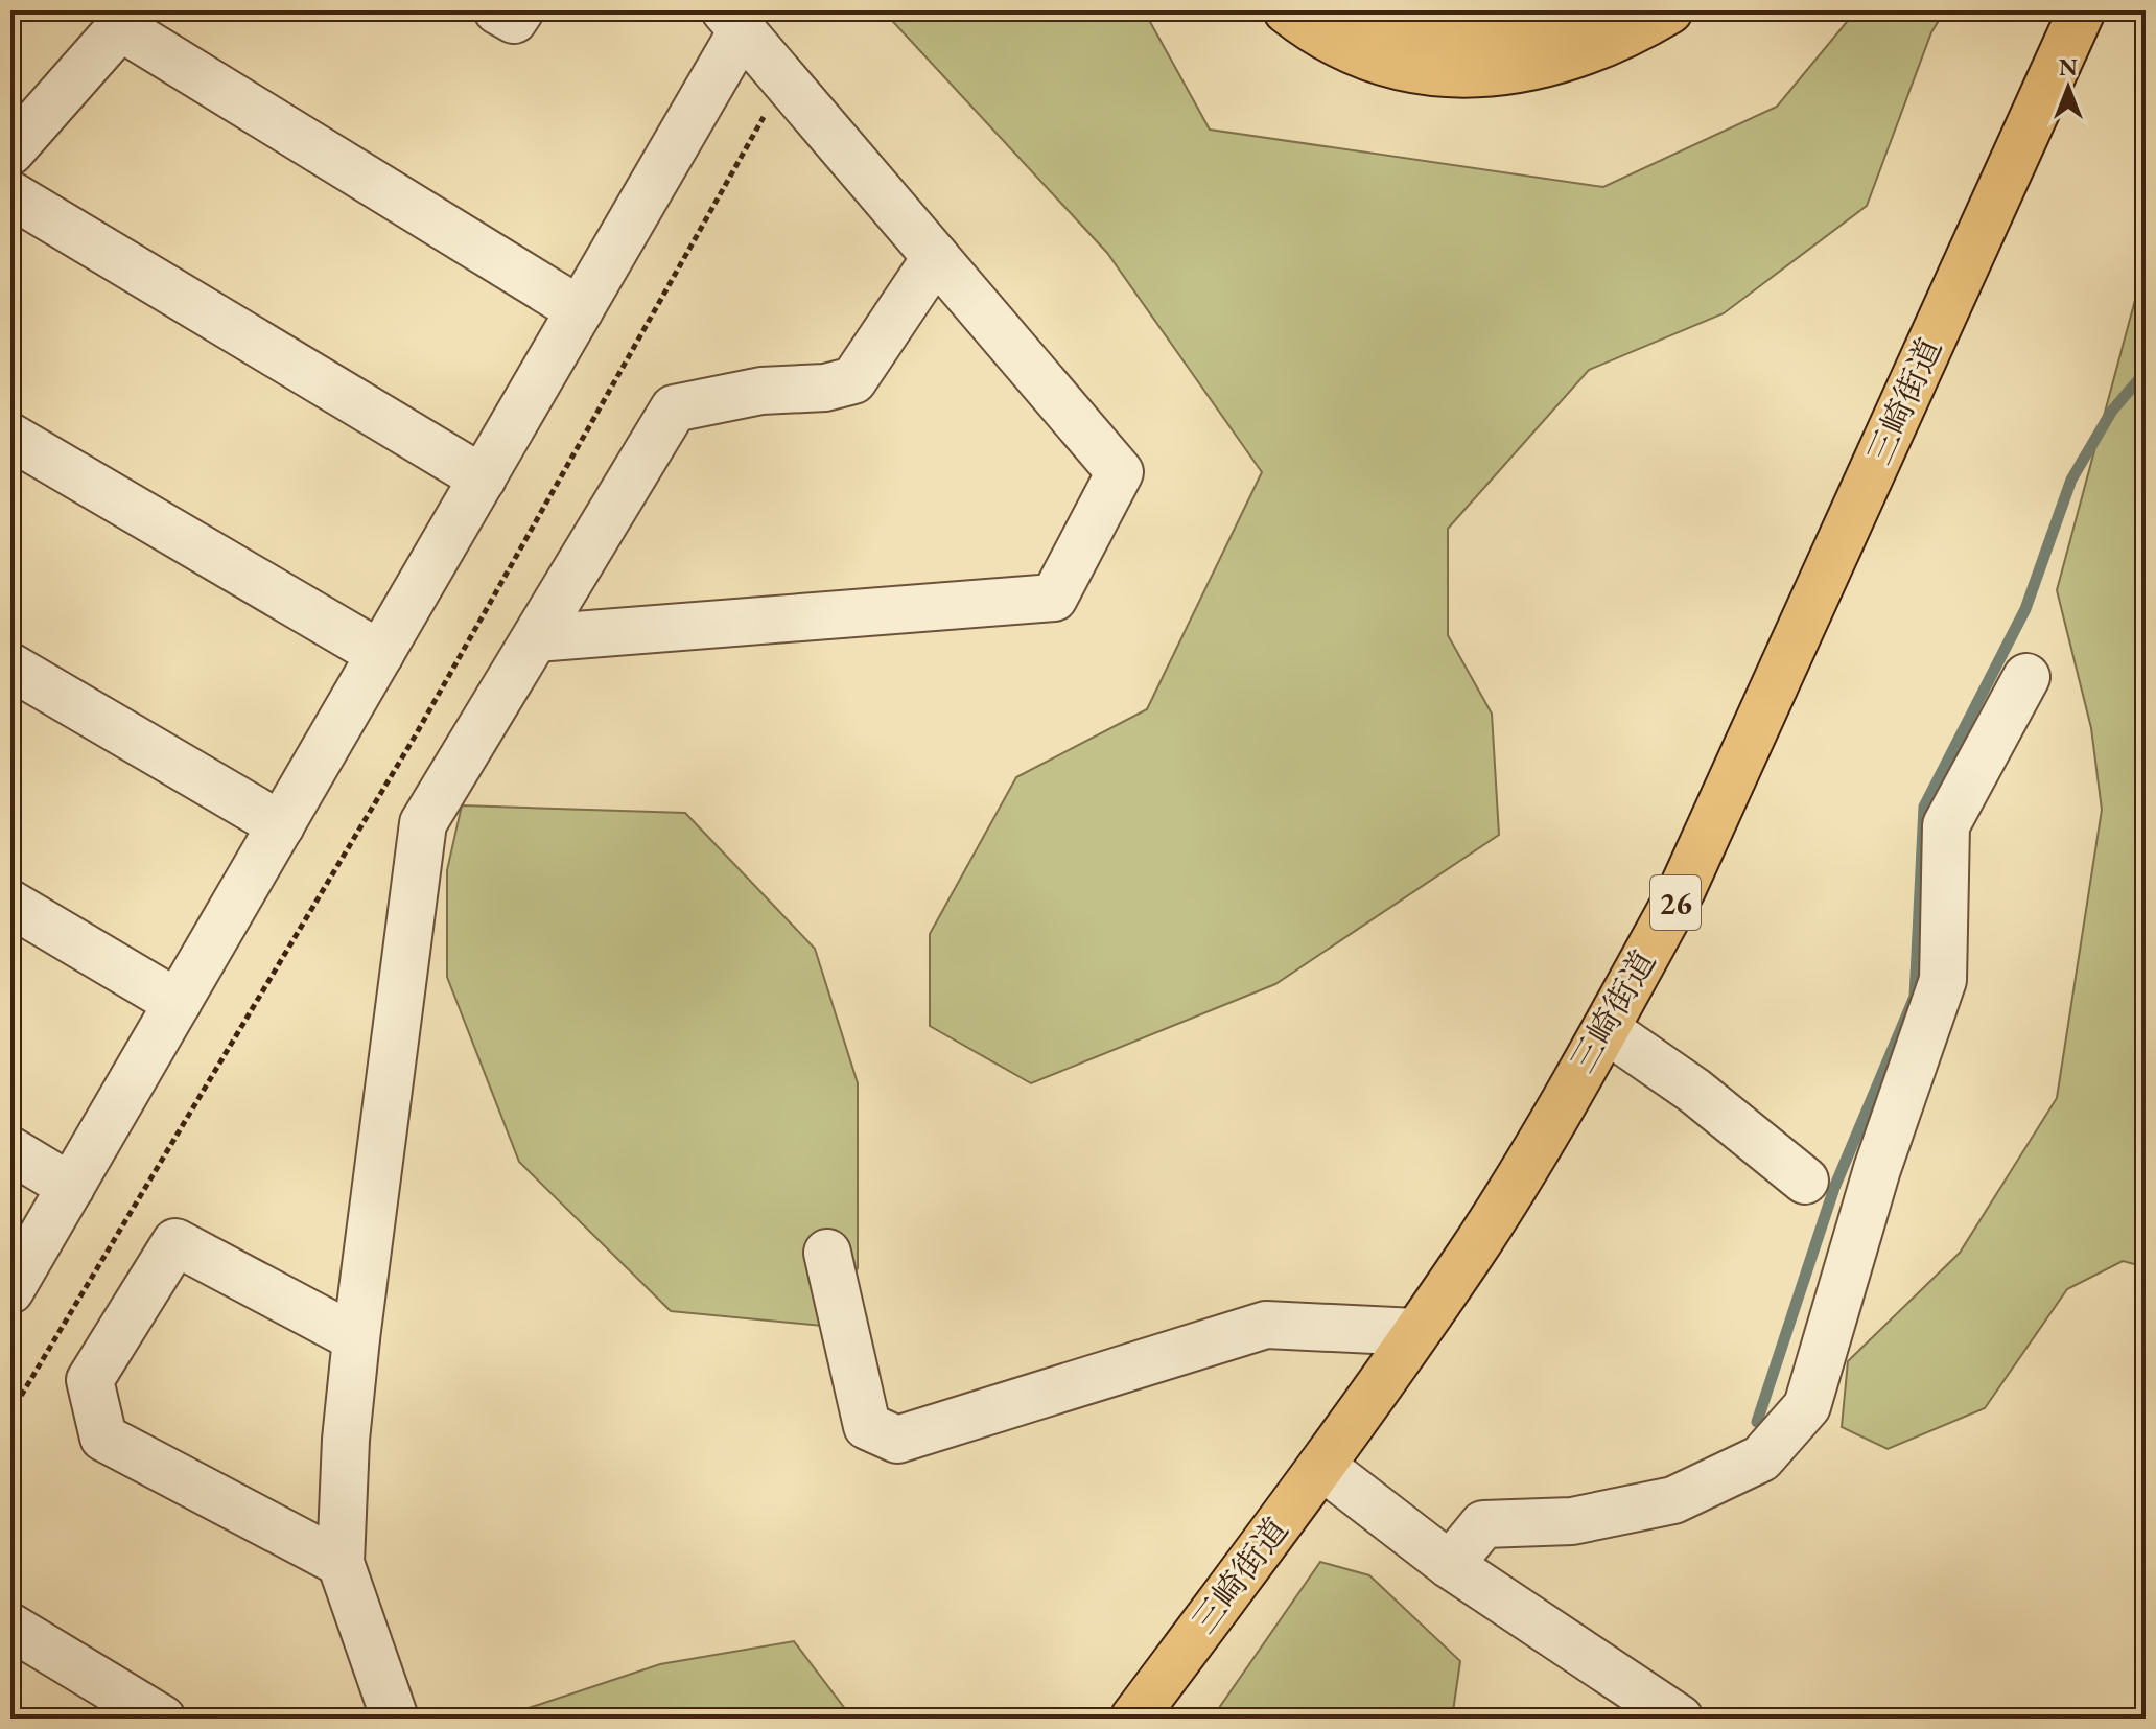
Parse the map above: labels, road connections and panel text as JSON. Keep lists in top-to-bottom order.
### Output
{
  "streets": {
    "main road": ["三崎街道", "26"]
  },
  "north": "top"
}
